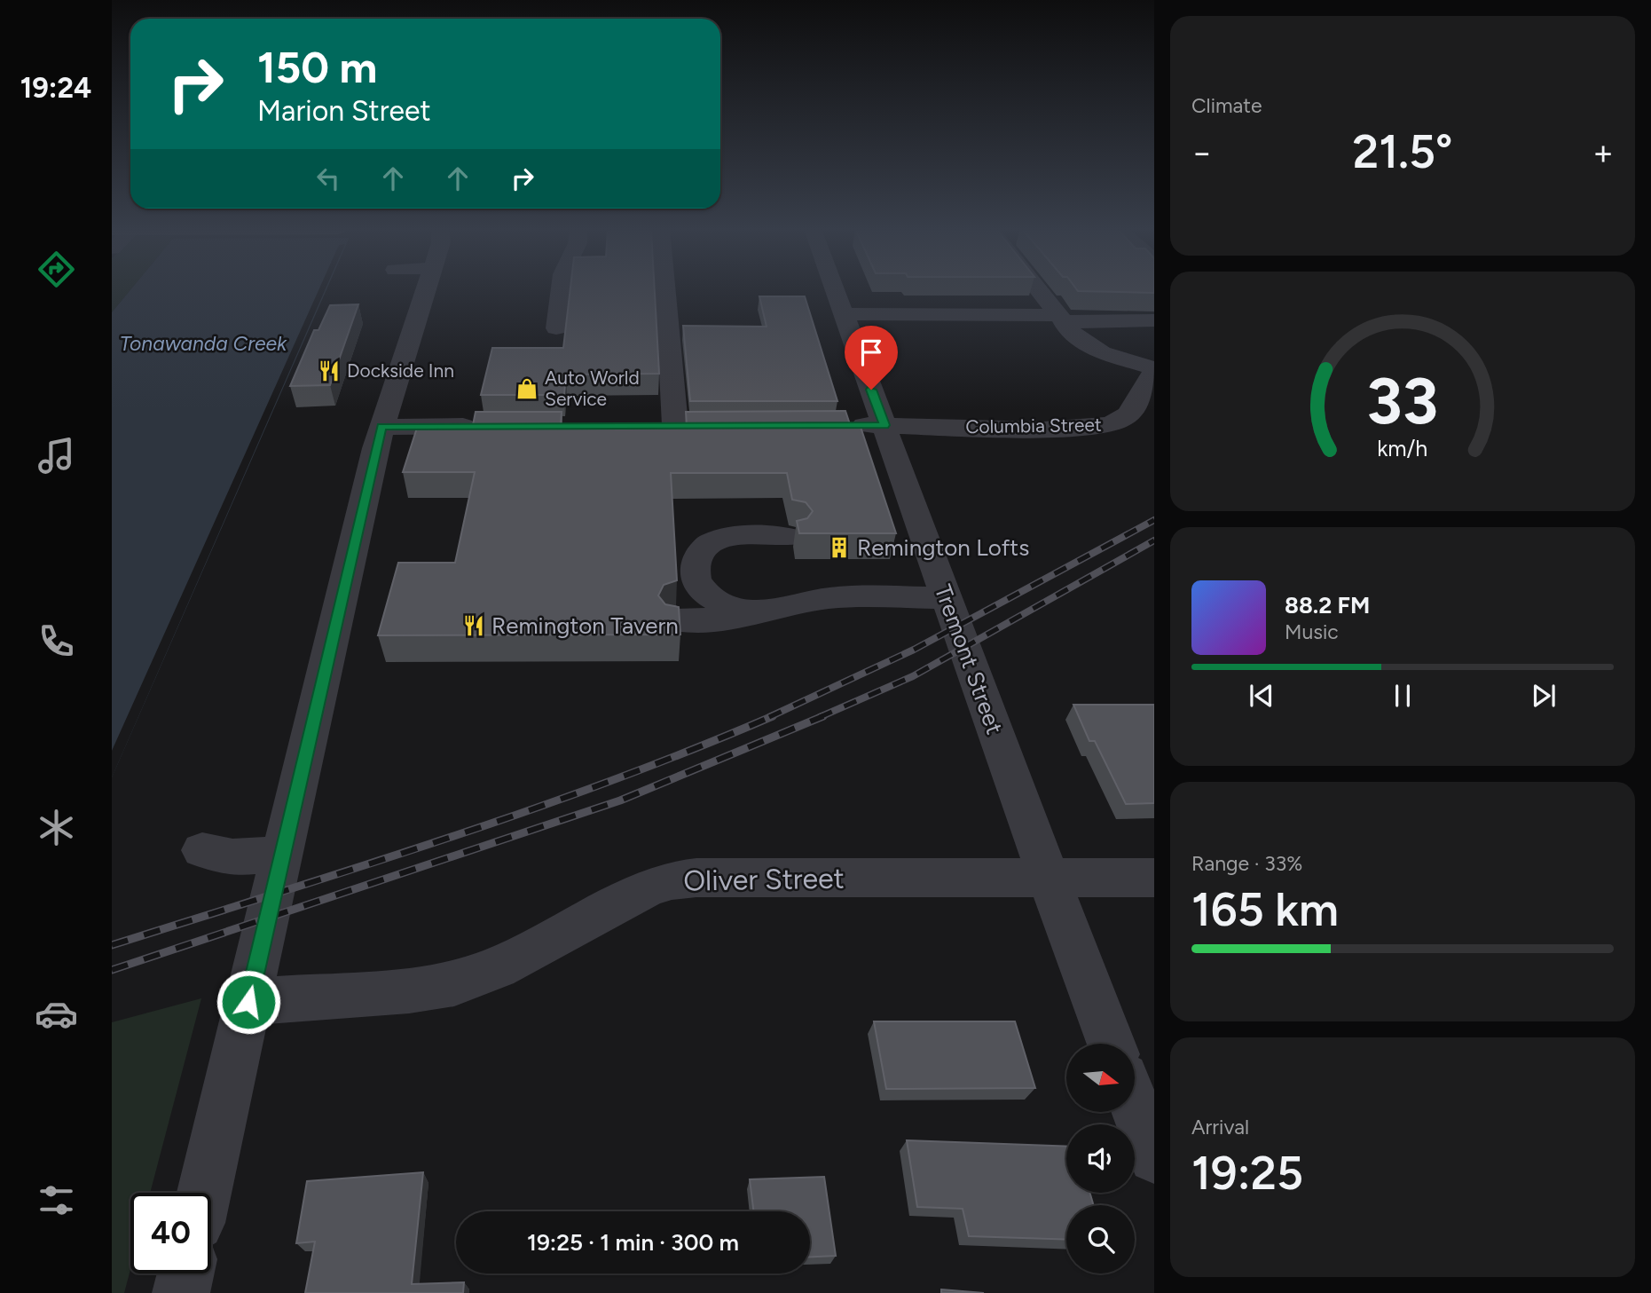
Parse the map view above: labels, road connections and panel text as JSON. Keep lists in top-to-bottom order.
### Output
{
  "streets": {
    "street": ["Columbia Street", "Tremont Street", "Oliver Street"]
  },
  "crossings": [
    ["Columbia Street", "Tremont Street"],
    ["Tremont Street", "Oliver Street"]
  ],
  "water": ["Tonawanda Creek"],
  "places": {
    "restaurant": ["Dockside Inn", "Remington Tavern"],
    "shop": ["Auto World Service"],
    "building": ["Remington Lofts"]
  },
  "north": "right",
  "page": {
    "tabs": "19:24",
    "tile": [
      "Climate",
      ["Range · 33%", "165 km"],
      ["Arrival", "19:25"]
    ],
    "turn": ["150 m", "Marion Street"],
    "heat": ["−", "21.5°", "+"],
    "song": ["88.2 FM", "Music"],
    "limit": "40",
    "trip": "19:25 · 1 min · 300 m",
    "gauge": ["33", "km/h"]
  }
}
